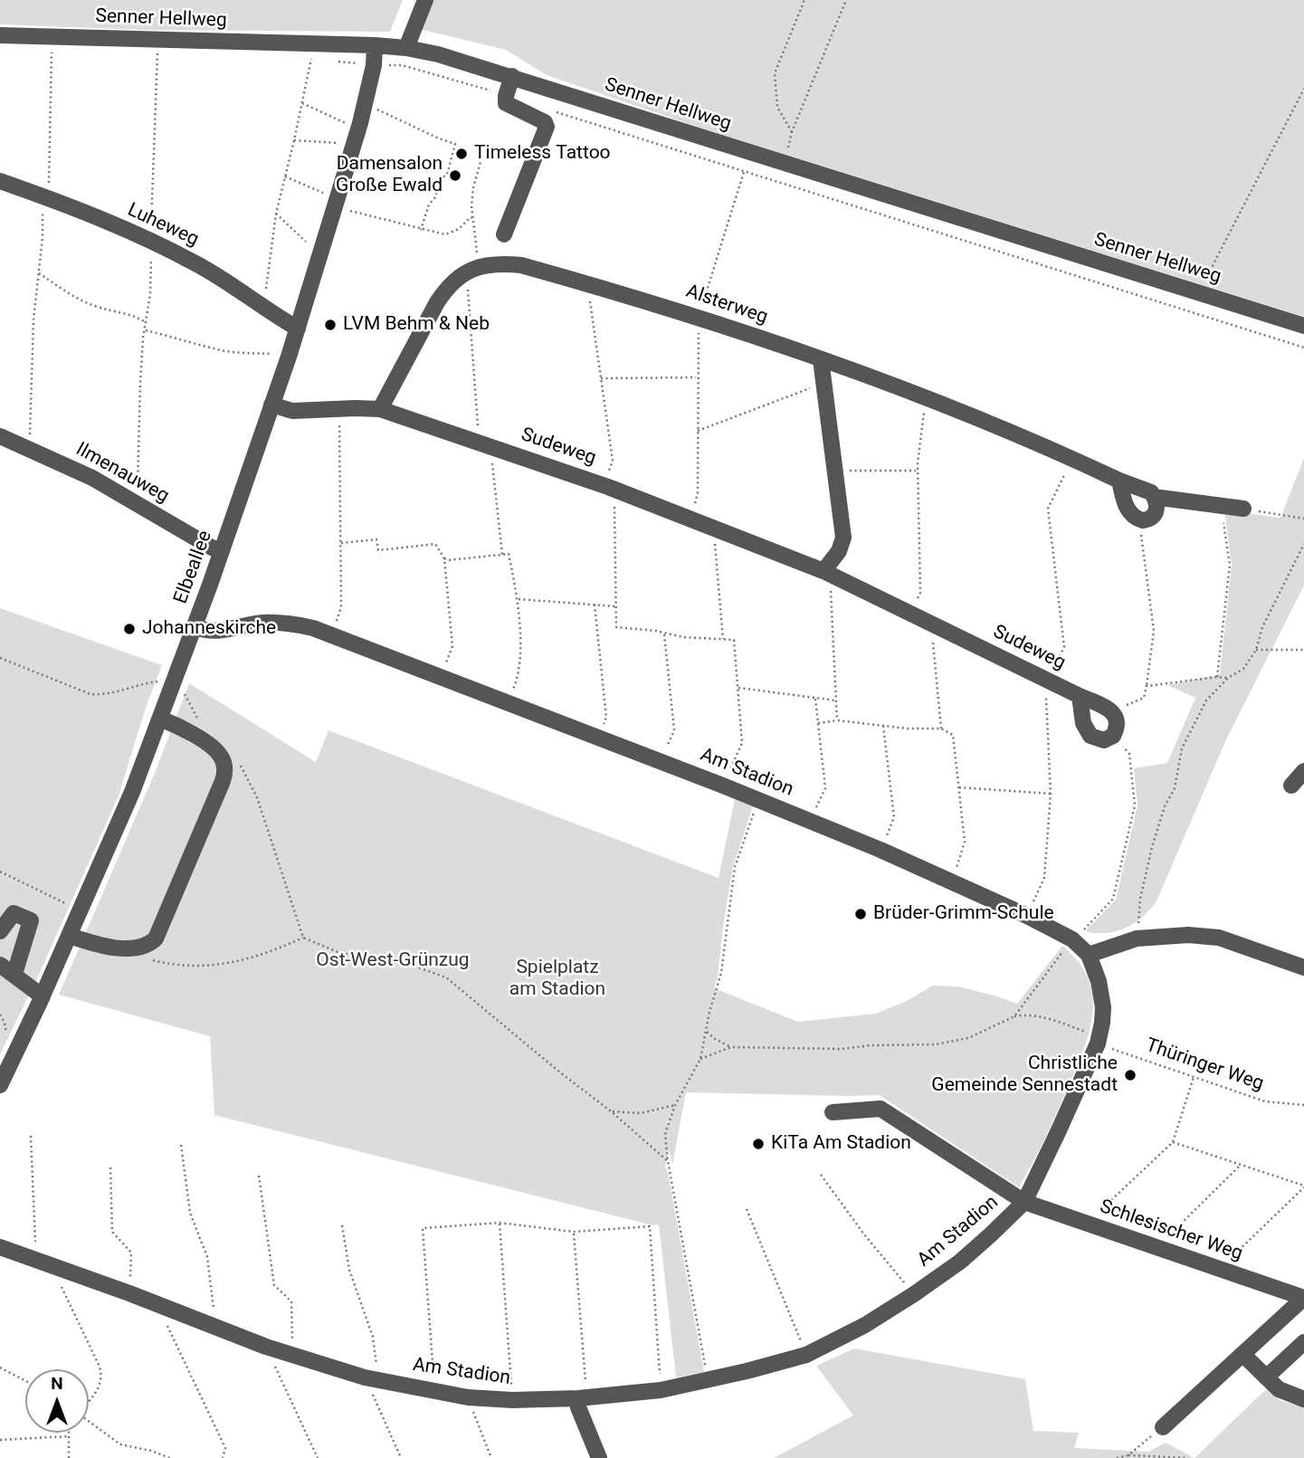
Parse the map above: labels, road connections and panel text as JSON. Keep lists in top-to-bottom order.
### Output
{
  "streets": {
    "street": [
      "Senner Hellweg",
      "Luheweg",
      "Alsterweg",
      "Sudeweg",
      "Ilmenauweg",
      "Elbeallee",
      "Am Stadion",
      "Schlesischer Weg"
    ],
    "path": ["Thüringer Weg"]
  },
  "crossings": [
    ["Senner Hellweg", "Elbeallee"],
    ["Luheweg", "Elbeallee"],
    ["Alsterweg", "Sudeweg"],
    ["Sudeweg", "Elbeallee"],
    ["Ilmenauweg", "Elbeallee"],
    ["Elbeallee", "Am Stadion"],
    ["Am Stadion", "Thüringer Weg"],
    ["Am Stadion", "Schlesischer Weg"]
  ],
  "parks": ["Ost-West-Grünzug", "Spielplatz am Stadion"],
  "places": [
    "Timeless Tattoo",
    "Damensalon Große Ewald",
    "LVM Behm & Neb",
    "Johanneskirche",
    "Brüder-Grimm-Schule",
    "Christliche Gemeinde Sennestadt",
    "KiTa Am Stadion"
  ],
  "north": "top"
}
